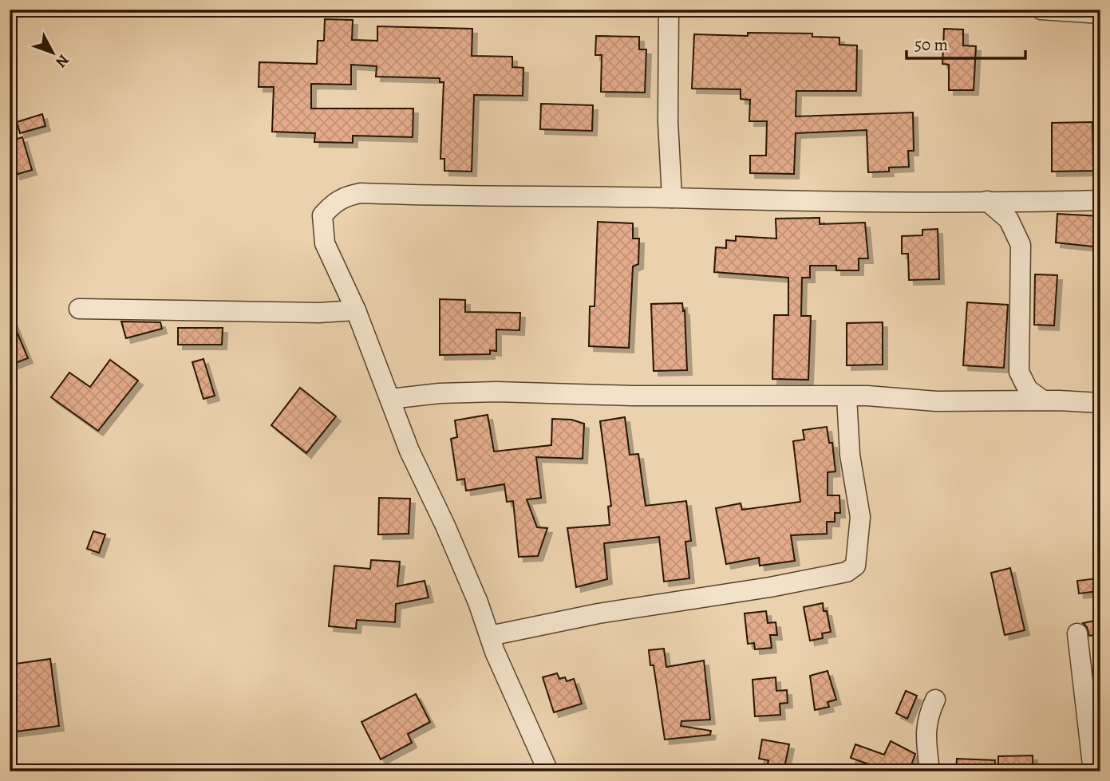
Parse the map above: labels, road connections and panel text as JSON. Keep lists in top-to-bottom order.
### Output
{
  "scale_bar": "50 m",
  "north": "bottom right"
}
